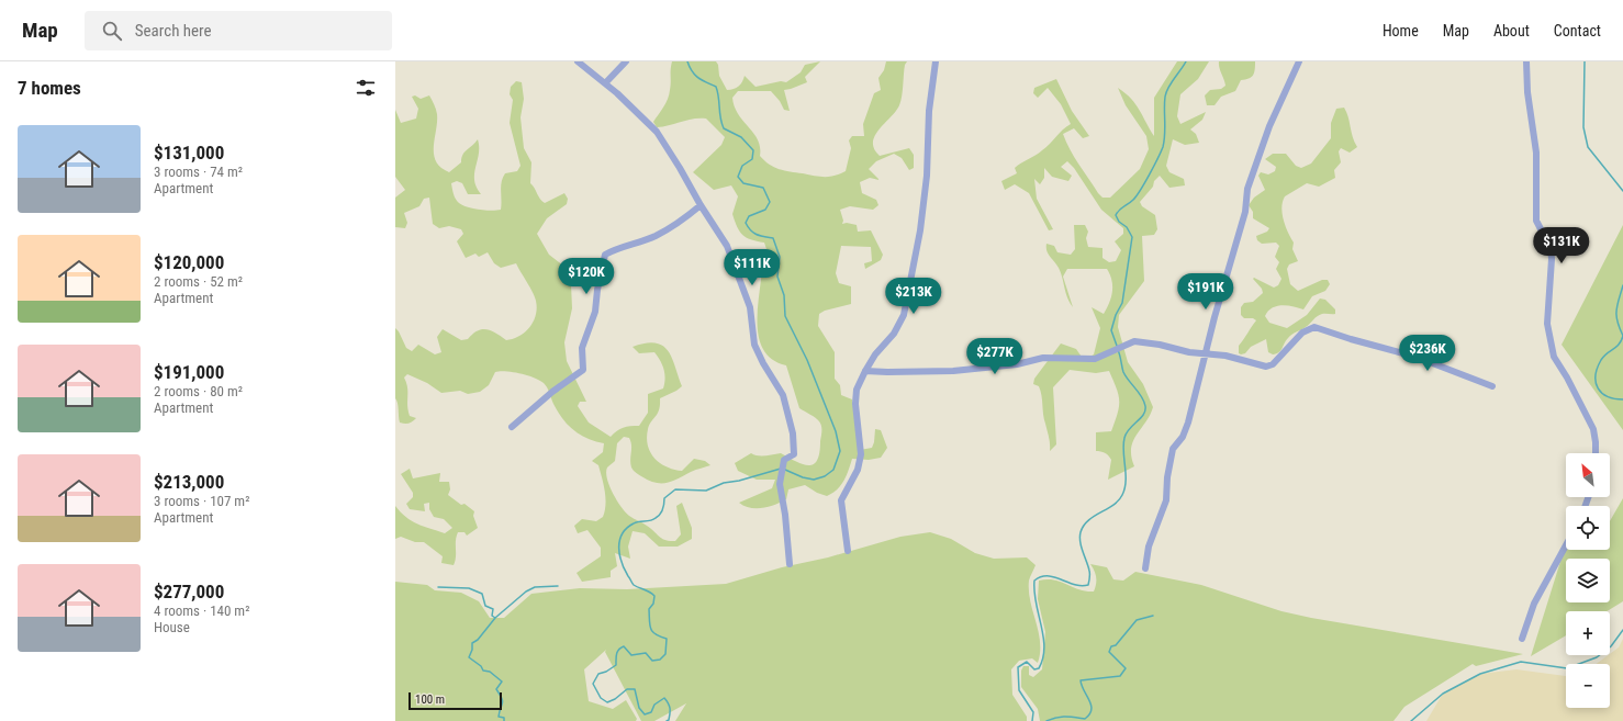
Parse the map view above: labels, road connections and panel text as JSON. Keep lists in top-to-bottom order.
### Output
{
  "scale_bar": "100 m",
  "north": "top left",
  "page": {
    "header": "Map",
    "search": "Search here",
    "nav": [
      "Home",
      "Map",
      "About",
      "Contact"
    ],
    "heading": "7 homes",
    "list": [
      {
        "name": "$131,000",
        "note": "3 rooms · 74 m² · Apartment"
      },
      {
        "name": "$120,000",
        "note": "2 rooms · 52 m² · Apartment"
      },
      {
        "name": "$191,000",
        "note": "2 rooms · 80 m² · Apartment"
      },
      {
        "name": "$213,000",
        "note": "3 rooms · 107 m² · Apartment"
      },
      {
        "name": "$277,000",
        "note": "4 rooms · 140 m² · House"
      }
    ],
    "price": [
      "$131K",
      "$111K",
      "$120K",
      "$191K",
      "$213K",
      "$236K",
      "$277K"
    ],
    "map_buttons": ["+", "−"],
    "scale": "100 m"
  }
}
